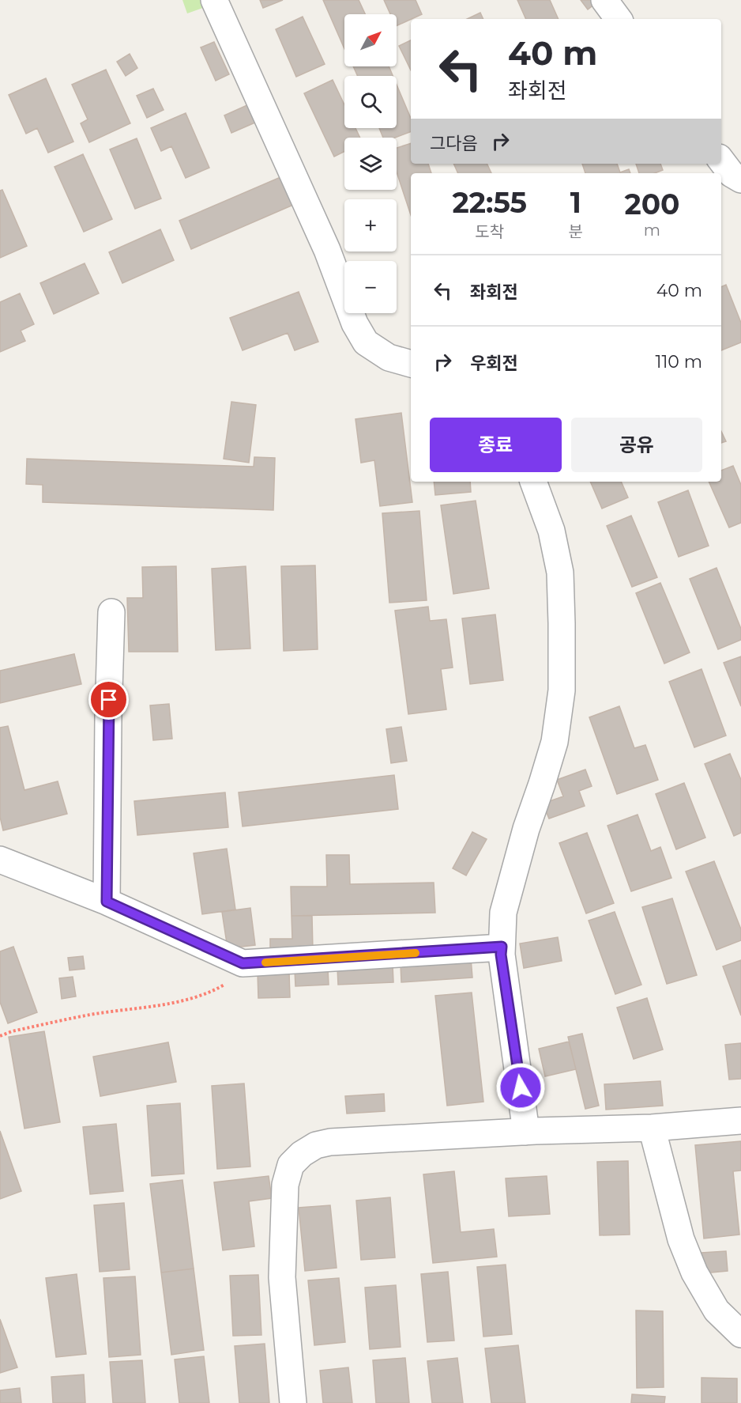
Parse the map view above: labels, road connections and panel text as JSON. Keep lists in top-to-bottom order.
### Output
{
  "north": "top right",
  "page": {
    "map_buttons": ["+", "−"],
    "turn": ["40 m", "좌회전"],
    "then": "그다음",
    "eta": [
      "22:55",
      "도착",
      "1",
      "분",
      "200",
      "m"
    ],
    "list": [
      {
        "name": "좌회전",
        "value": "40 m"
      },
      {
        "name": "우회전",
        "value": "110 m"
      }
    ],
    "buttons": ["종료", "공유"]
  }
}
